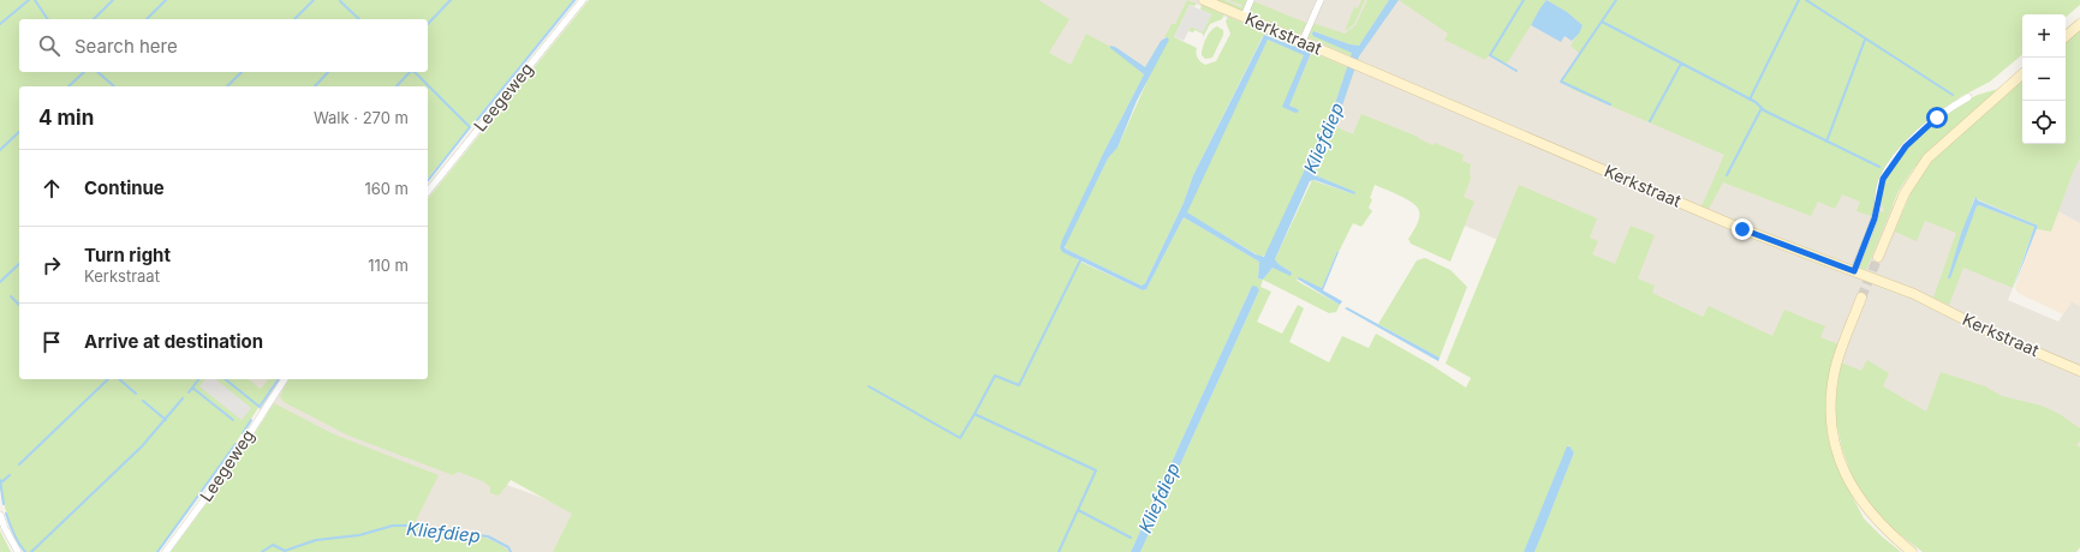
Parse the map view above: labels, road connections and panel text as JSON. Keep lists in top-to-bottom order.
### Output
{
  "streets": {
    "street": ["Kerkstraat", "Leegeweg"]
  },
  "water": ["Kliefdiep"],
  "page": {
    "map_buttons": ["+", "−"],
    "search": "Search here",
    "heading": ["4 min", "Walk · 270 m"],
    "list": [
      ["Continue", "160 m"],
      ["Turn right", "Kerkstraat", "110 m"],
      "Arrive at destination"
    ]
  }
}
